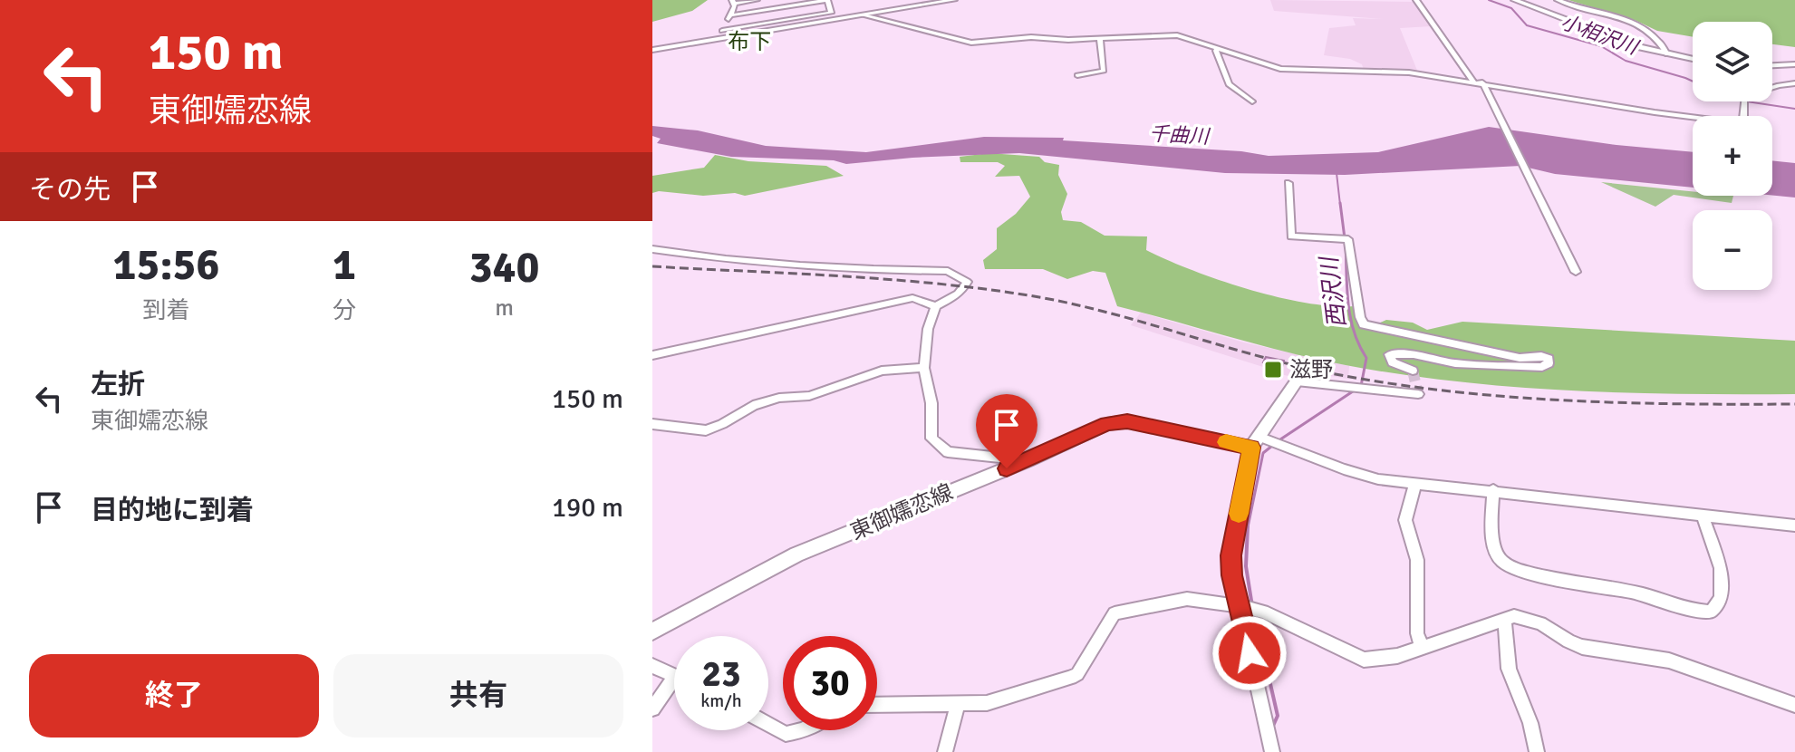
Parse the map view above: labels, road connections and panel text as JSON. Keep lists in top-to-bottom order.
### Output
{
  "streets": {
    "main road": ["東御嬬恋線"]
  },
  "districts": ["布下"],
  "water": ["小相沢川", "千曲川", "西沢川"],
  "places": {
    "transit": ["滋野"]
  },
  "page": {
    "turn": ["150 m", "東御嬬恋線"],
    "map_buttons": ["+", "−"],
    "then": "その先",
    "eta": [
      "15:56",
      "到着",
      "1",
      "分",
      "340",
      "m"
    ],
    "list": [
      {
        "name": "左折",
        "note": "東御嬬恋線",
        "value": "150 m"
      },
      {
        "name": "目的地に到着",
        "value": "190 m"
      }
    ],
    "speed": "23 km/h",
    "limit": "30",
    "buttons": ["終了", "共有"]
  }
}
